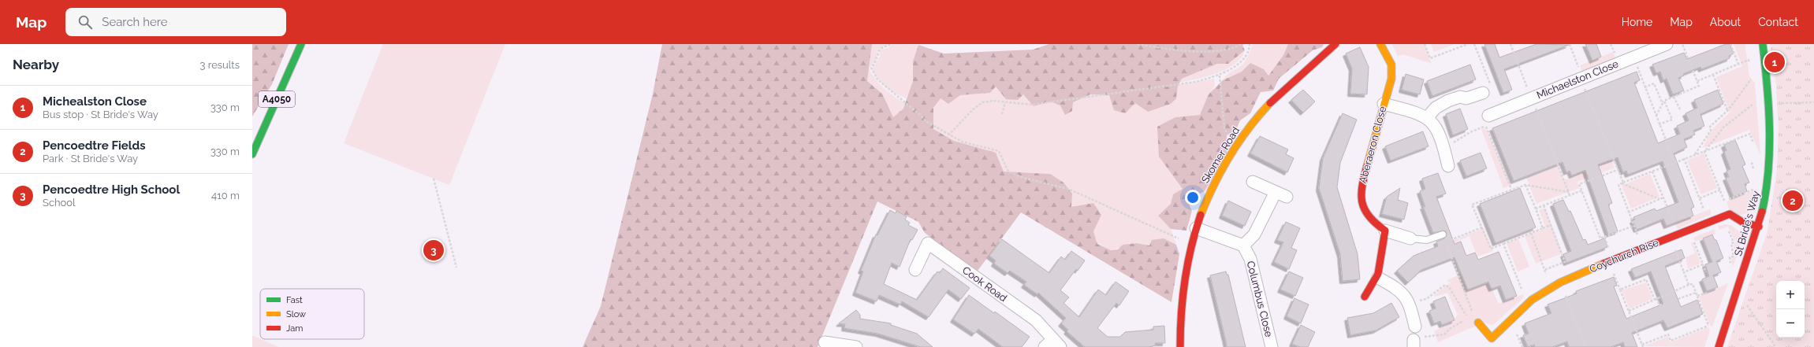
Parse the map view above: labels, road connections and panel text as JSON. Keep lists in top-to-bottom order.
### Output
{
  "streets": {
    "street": [
      "Michaelston Close",
      "A4050",
      "Aberaeron Close",
      "Skomer Road",
      "St Bride's Way",
      "Coychurch Rise",
      "Cook Road",
      "Columbus Close"
    ]
  },
  "legend": ["Fast", "Slow", "Jam"],
  "page": {
    "header": "Map",
    "search": "Search here",
    "nav": [
      "Home",
      "Map",
      "About",
      "Contact"
    ],
    "heading": ["Nearby", "3 results"],
    "pins": ["1", "2", "3"],
    "list": [
      {
        "mark": "1",
        "name": "Michealston Close",
        "note": "Bus stop · St Bride's Way",
        "value": "330 m"
      },
      {
        "mark": "2",
        "name": "Pencoedtre Fields",
        "note": "Park · St Bride's Way",
        "value": "330 m"
      },
      {
        "mark": "3",
        "name": "Pencoedtre High School",
        "note": "School",
        "value": "410 m"
      }
    ],
    "map_buttons": ["+", "−"]
  }
}
